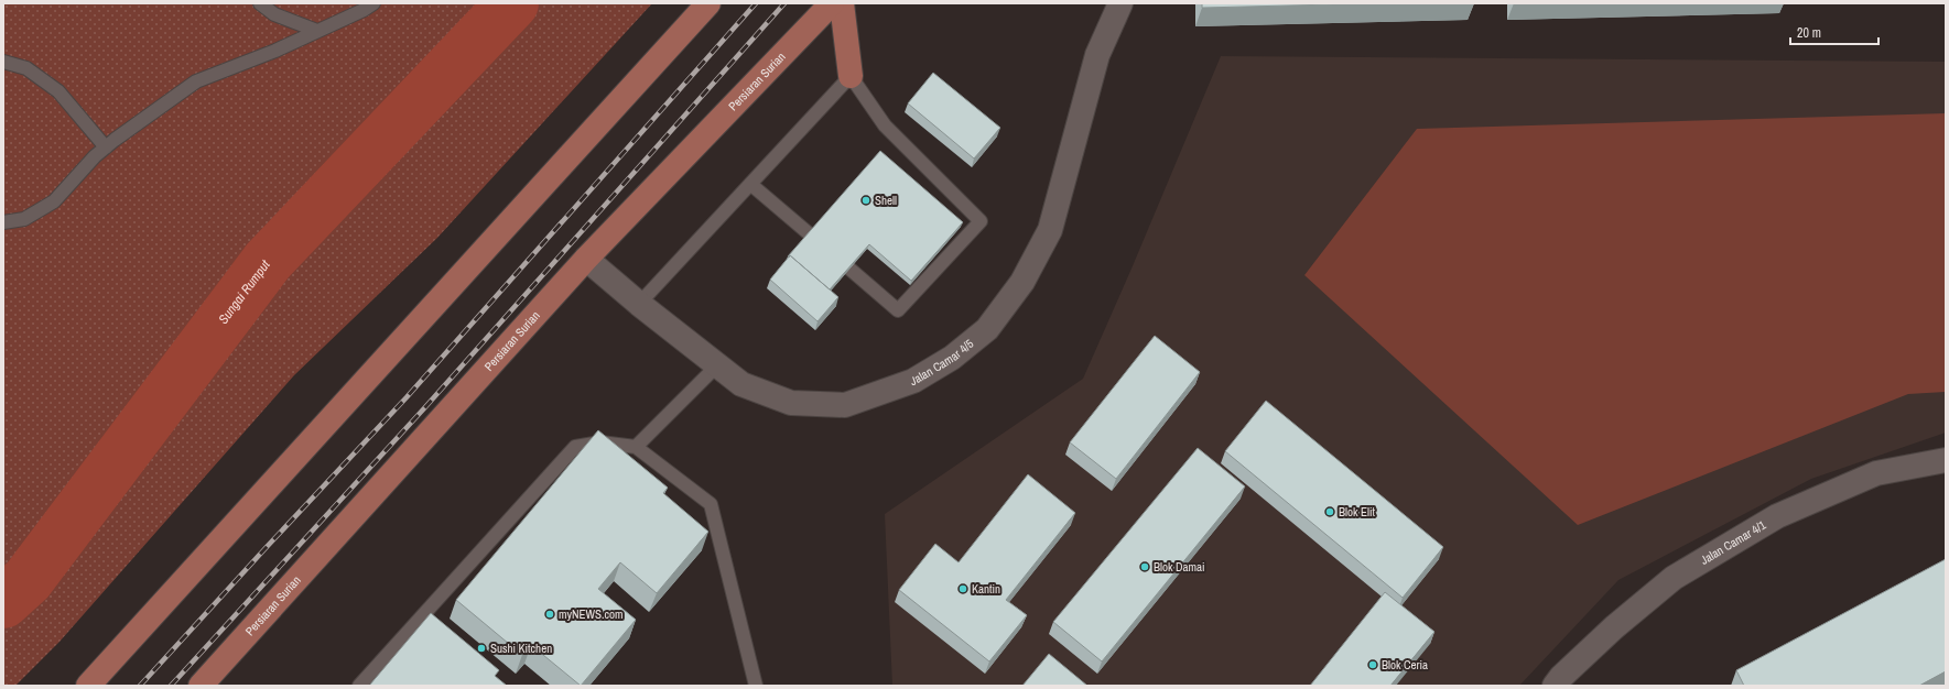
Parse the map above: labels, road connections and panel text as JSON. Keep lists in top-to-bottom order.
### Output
{
  "streets": {
    "main road": ["Persiaran Surian"],
    "street": ["Jalan Camar 4/5", "Jalan Camar 4/1"]
  },
  "crossings": [
    ["Persiaran Surian", "Jalan Camar 4/5"]
  ],
  "water": ["Sungai Rumput"],
  "places": [
    "Shell",
    "Blok Elit",
    "Blok Damai",
    "Kantin",
    "myNEWS.com",
    "Sushi Kitchen",
    "Blok Ceria"
  ],
  "scale_bar": "20 m"
}
